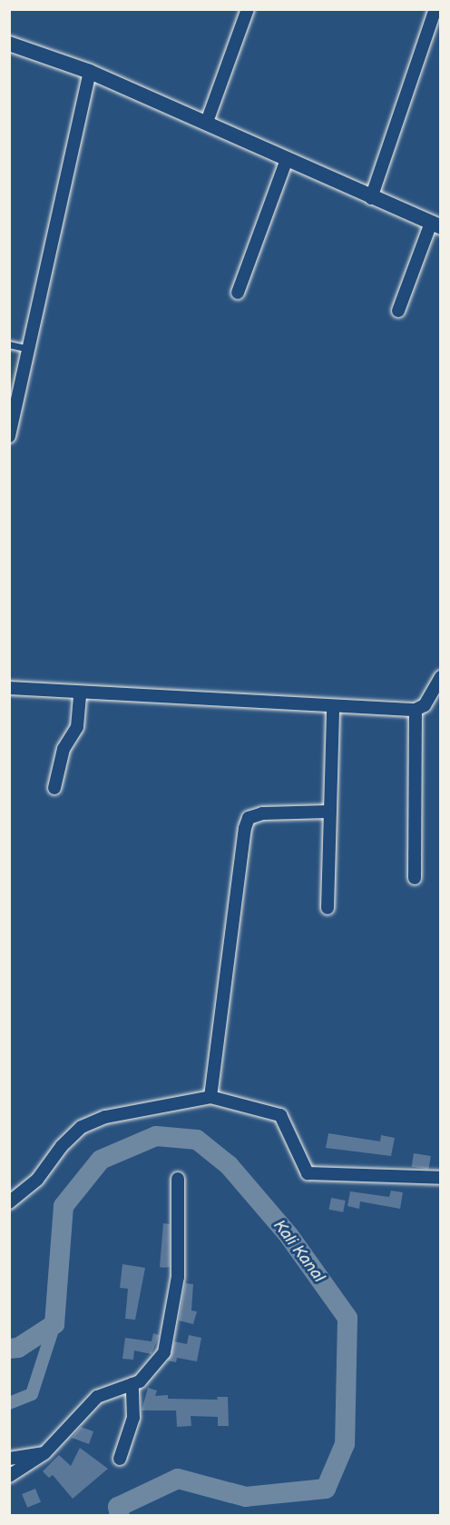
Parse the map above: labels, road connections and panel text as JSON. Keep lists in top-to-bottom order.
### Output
{
  "water": ["Kali Kanal"]
}
